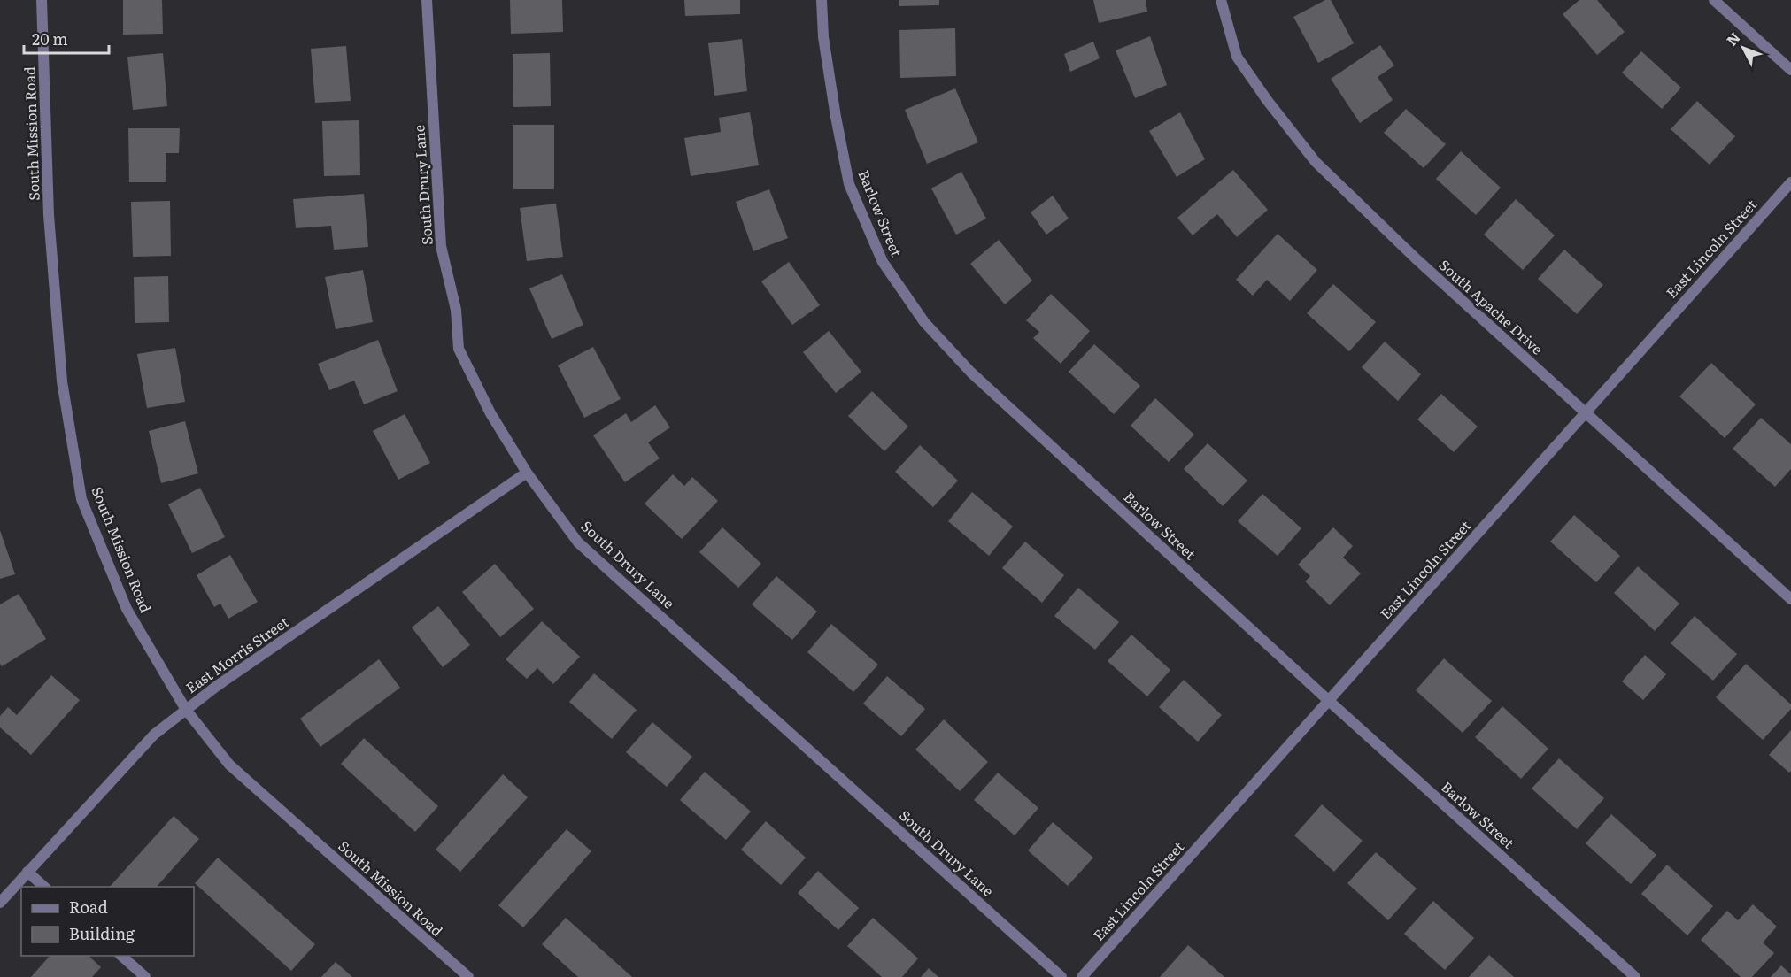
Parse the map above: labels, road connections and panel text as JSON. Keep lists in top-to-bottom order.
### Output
{
  "streets": {
    "street": [
      "South Mission Road",
      "South Drury Lane",
      "Barlow Street",
      "East Lincoln Street",
      "South Apache Drive",
      "East Morris Street"
    ]
  },
  "crossings": [
    ["South Mission Road", "East Morris Street"],
    ["South Drury Lane", "East Morris Street"],
    ["Barlow Street", "East Lincoln Street"],
    ["East Lincoln Street", "South Apache Drive"]
  ],
  "legend": ["Road", "Building"],
  "scale_bar": "20 m",
  "north": "top left"
}
